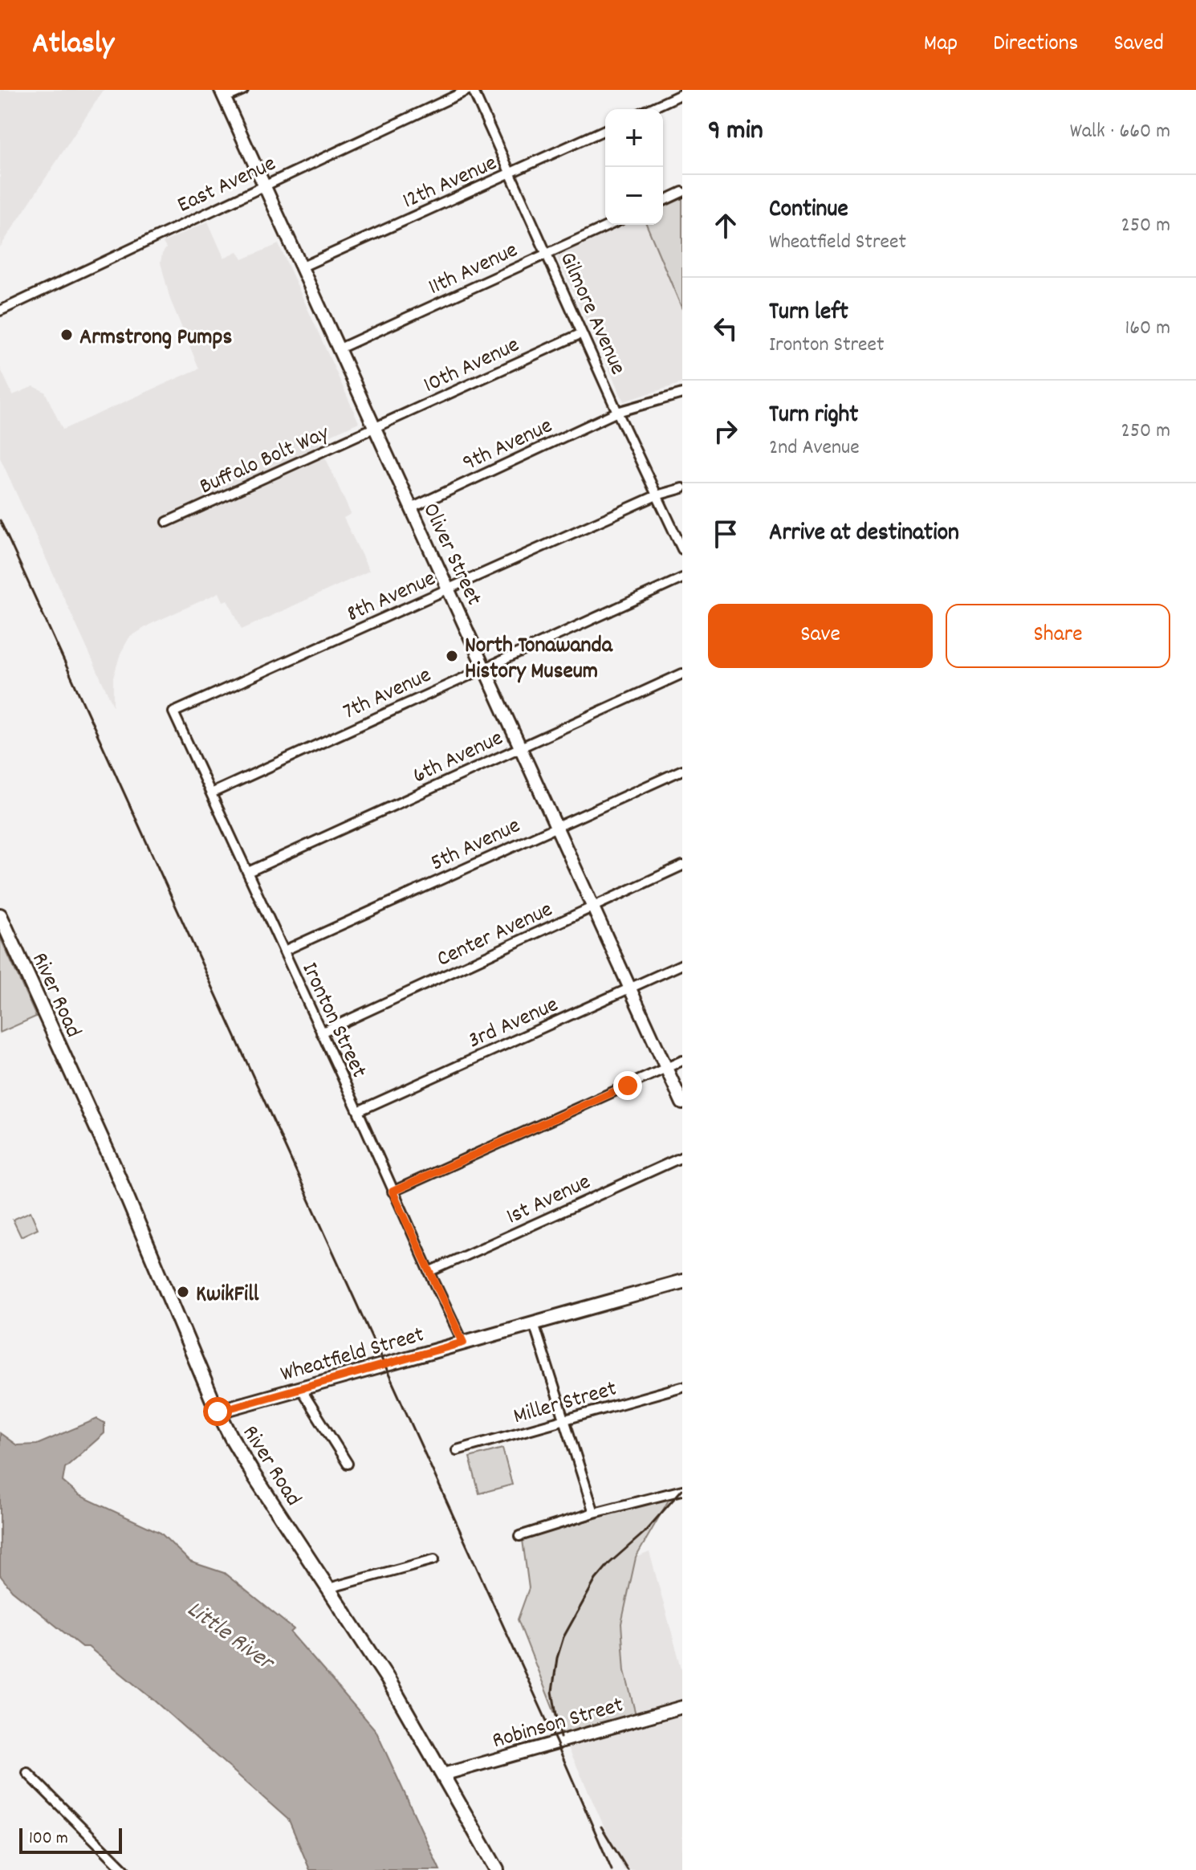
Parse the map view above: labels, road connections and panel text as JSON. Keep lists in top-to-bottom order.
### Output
{
  "streets": {
    "main road": [
      "Oliver Street",
      "River Road",
      "Wheatfield Street",
      "Robinson Street"
    ],
    "street": [
      "12th Avenue",
      "East Avenue",
      "11th Avenue",
      "Gilmore Avenue",
      "10th Avenue",
      "9th Avenue",
      "Buffalo Bolt Way",
      "8th Avenue",
      "7th Avenue",
      "6th Avenue",
      "5th Avenue",
      "Center Avenue",
      "Ironton Street",
      "3rd Avenue",
      "1st Avenue",
      "Miller Street"
    ]
  },
  "crossings": [
    ["12th Avenue", "Gilmore Avenue"],
    ["12th Avenue", "Oliver Street"],
    ["East Avenue", "Gilmore Avenue"],
    ["East Avenue", "Oliver Street"],
    ["11th Avenue", "Gilmore Avenue"],
    ["11th Avenue", "Oliver Street"],
    ["Gilmore Avenue", "10th Avenue"],
    ["Gilmore Avenue", "9th Avenue"],
    ["Gilmore Avenue", "8th Avenue"],
    ["10th Avenue", "Buffalo Bolt Way"],
    ["10th Avenue", "Oliver Street"],
    ["9th Avenue", "Oliver Street"],
    ["Buffalo Bolt Way", "Oliver Street"],
    ["Oliver Street", "8th Avenue"],
    ["Oliver Street", "7th Avenue"],
    ["Oliver Street", "6th Avenue"],
    ["Oliver Street", "5th Avenue"],
    ["Oliver Street", "Center Avenue"],
    ["Oliver Street", "3rd Avenue"],
    ["8th Avenue", "Ironton Street"],
    ["7th Avenue", "Ironton Street"],
    ["6th Avenue", "Ironton Street"],
    ["5th Avenue", "Ironton Street"],
    ["Center Avenue", "Ironton Street"],
    ["River Road", "Wheatfield Street"],
    ["River Road", "Robinson Street"],
    ["Ironton Street", "3rd Avenue"],
    ["Ironton Street", "1st Avenue"],
    ["Ironton Street", "Wheatfield Street"]
  ],
  "water": ["Little River"],
  "places": ["Armstrong Pumps", "North Tonawanda History Museum", "KwikFill"],
  "scale_bar": "100 m",
  "page": {
    "header": "Atlasly",
    "nav": ["Map", "Directions", "Saved"],
    "heading": ["9 min", "Walk · 660 m"],
    "map_buttons": ["+", "−"],
    "list": [
      ["Continue", "Wheatfield Street", "250 m"],
      ["Turn left", "Ironton Street", "160 m"],
      ["Turn right", "2nd Avenue", "250 m"],
      "Arrive at destination"
    ],
    "buttons": ["Save", "Share"],
    "scale": "100 m"
  }
}
